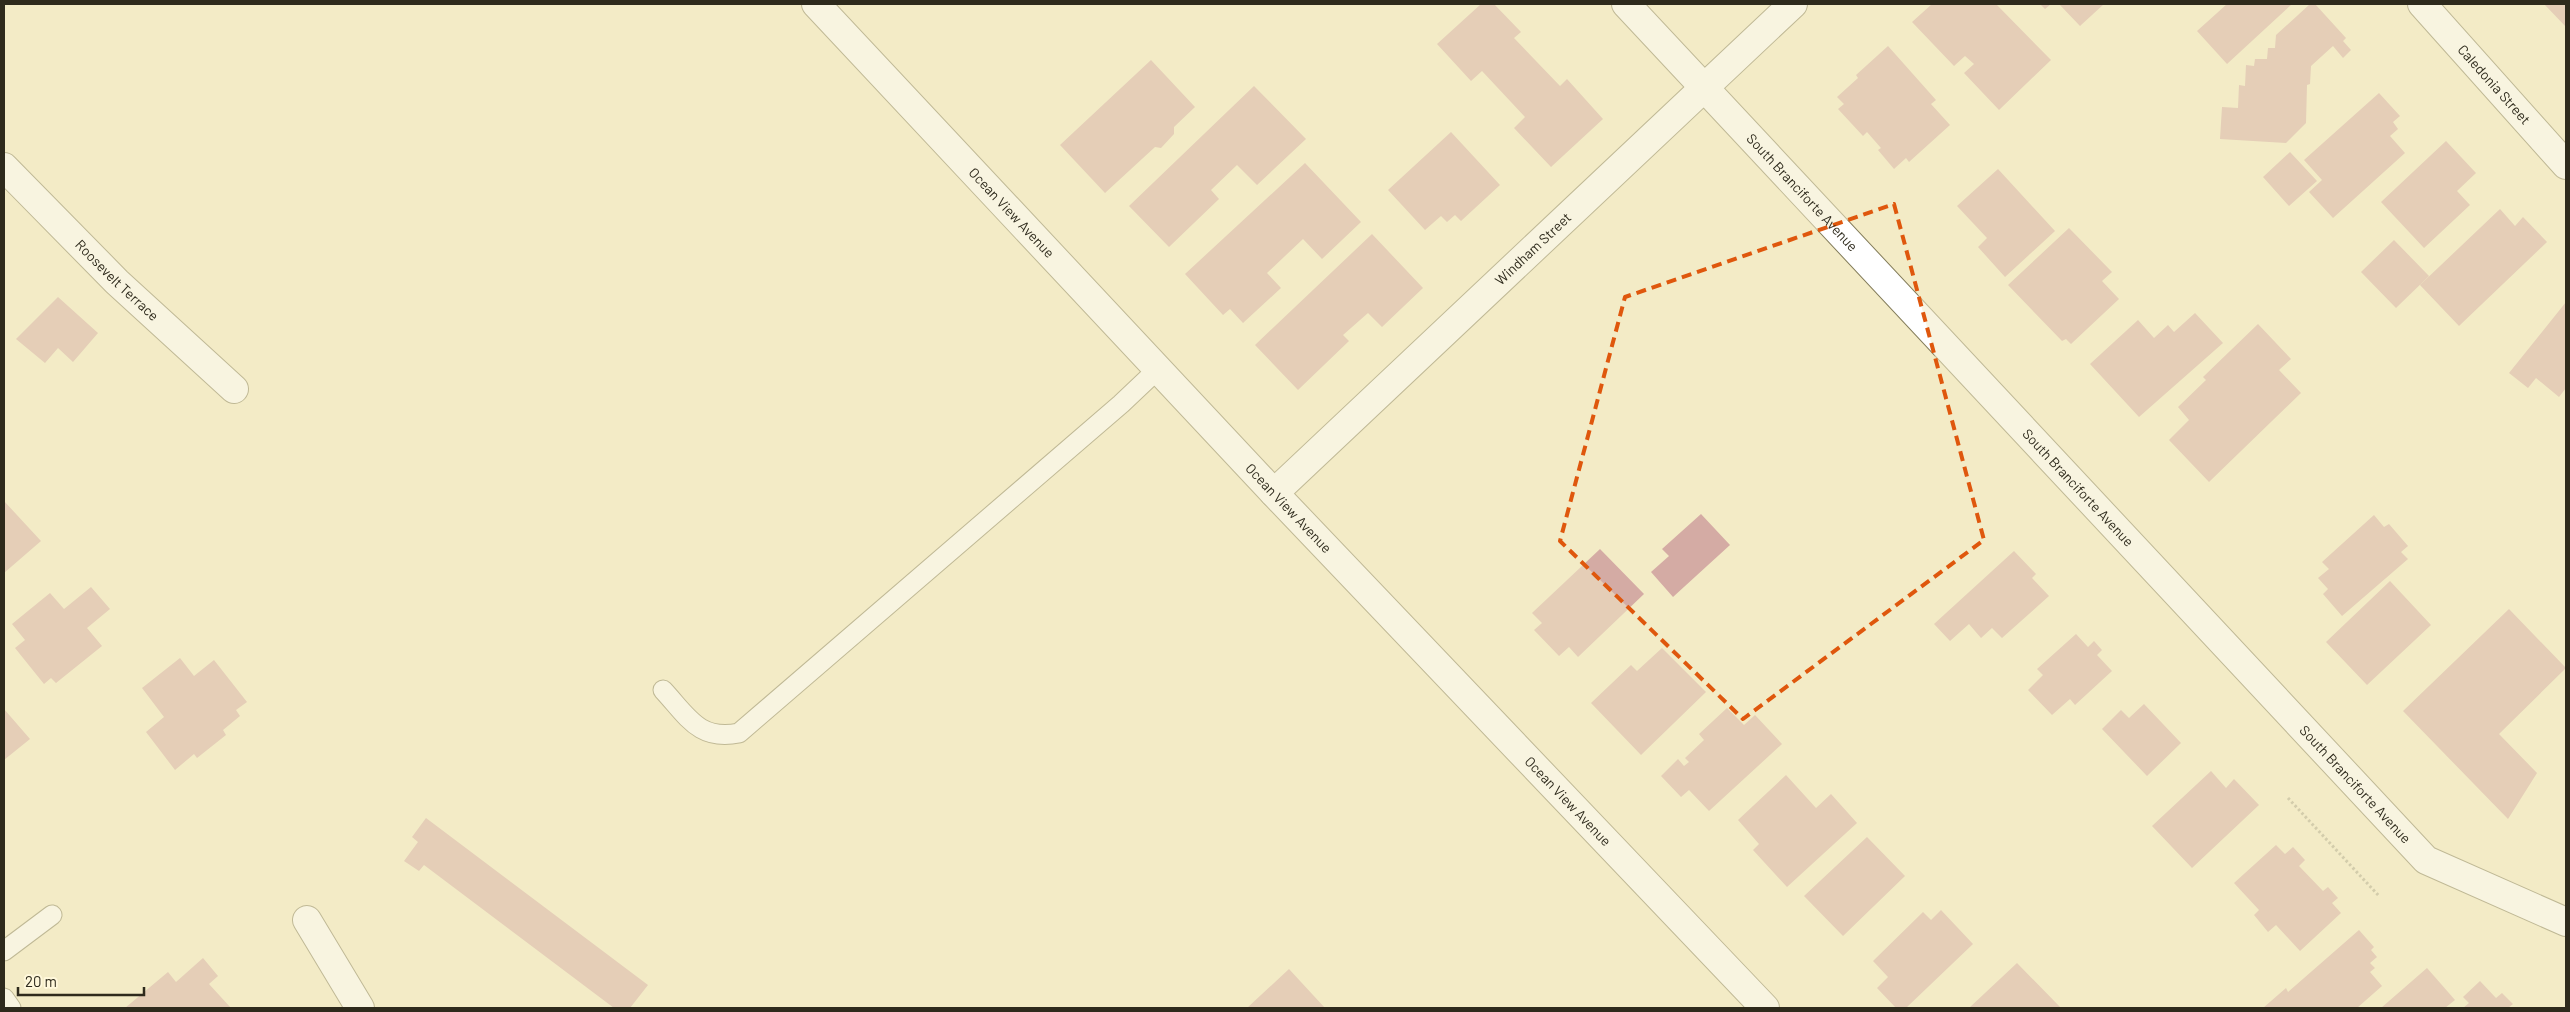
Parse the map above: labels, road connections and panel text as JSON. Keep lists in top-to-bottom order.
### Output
{
  "streets": {
    "street": [
      "Caledonia Street",
      "South Branciforte Avenue",
      "Ocean View Avenue",
      "Windham Street",
      "Roosevelt Terrace"
    ]
  },
  "crossings": [
    ["South Branciforte Avenue", "Windham Street"],
    ["Ocean View Avenue", "Windham Street"]
  ],
  "scale_bar": "20 m"
}
